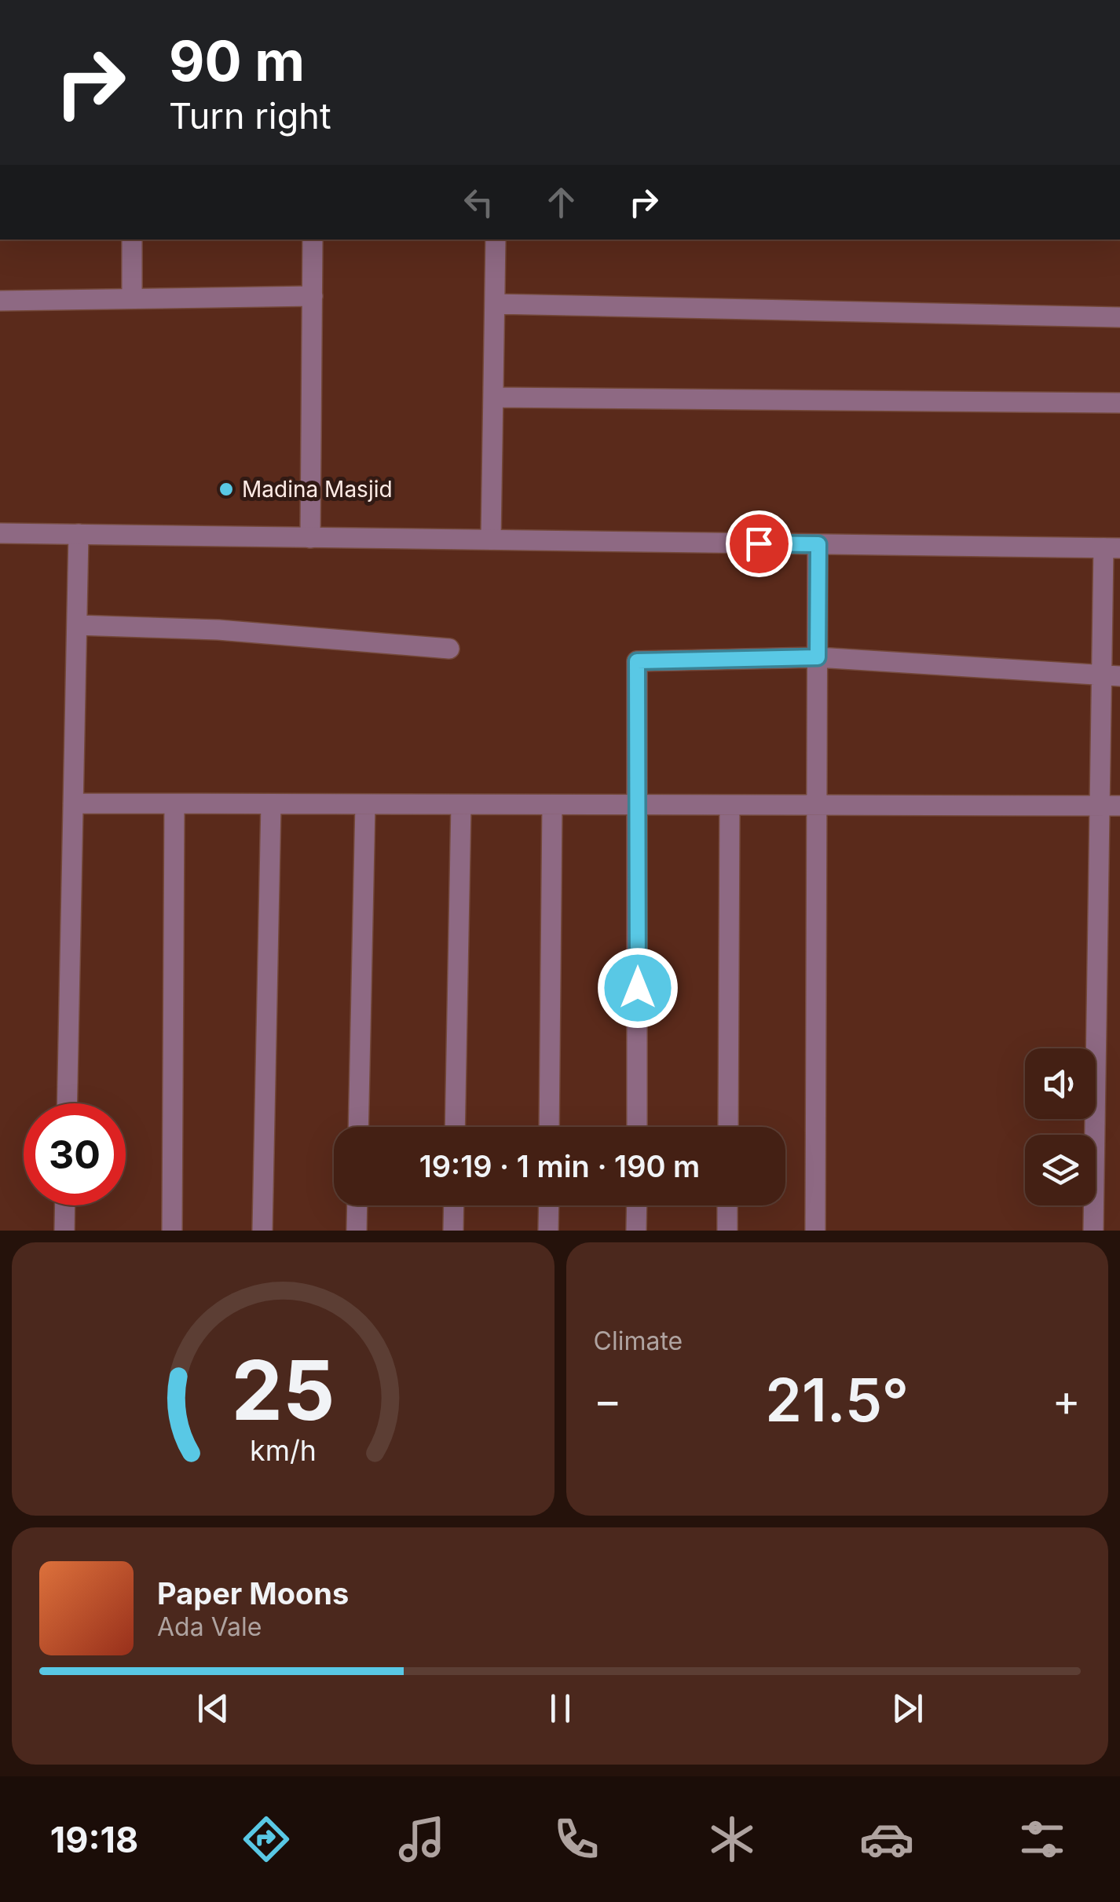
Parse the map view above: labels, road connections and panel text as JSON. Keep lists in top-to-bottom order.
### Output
{
  "places": ["Madina Masjid"],
  "page": {
    "turn": ["90 m", "Turn right"],
    "limit": "30",
    "trip": "19:19 · 1 min · 190 m",
    "tile": "Climate",
    "heat": ["−", "21.5°", "+"],
    "song": ["Paper Moons", "Ada Vale"],
    "tabs": "19:18",
    "gauge": ["25", "km/h"]
  }
}
